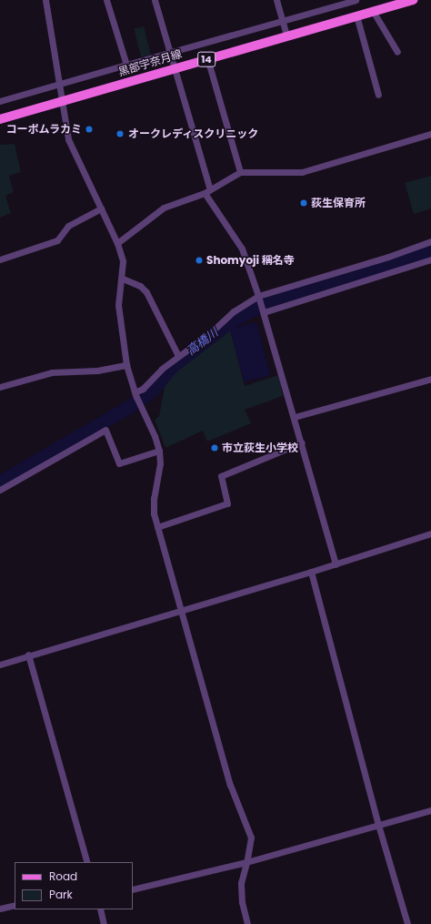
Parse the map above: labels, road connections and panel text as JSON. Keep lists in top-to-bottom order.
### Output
{
  "streets": {
    "main road": ["14", "黒部宇奈月線"]
  },
  "water": ["高橋川"],
  "places": [
    "コーポムラカミ",
    "オークレディスクリニック",
    "荻生保育所",
    "Shomyoji 稱名寺",
    "市立荻生小学校"
  ],
  "legend": ["Road", "Park"]
}
